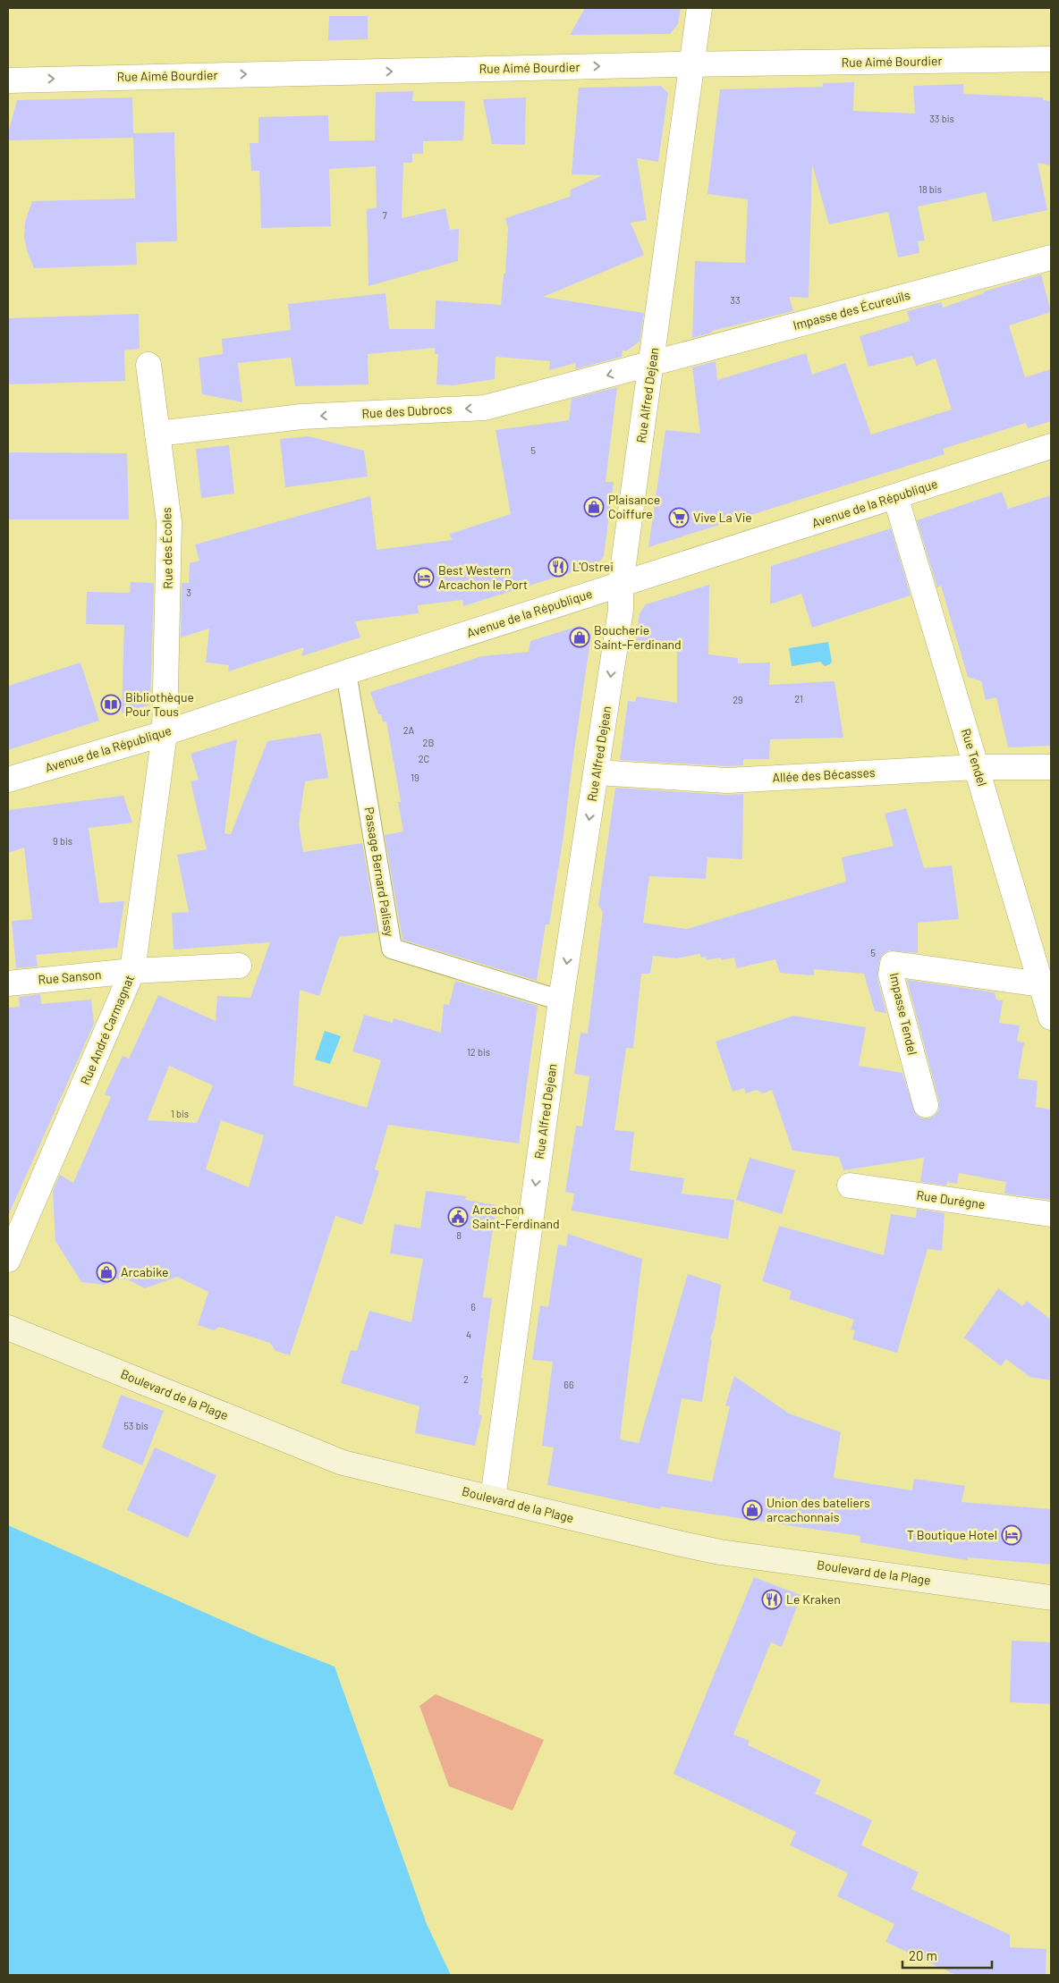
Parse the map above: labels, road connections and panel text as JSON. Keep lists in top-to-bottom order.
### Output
{
  "streets": {
    "main road": ["Boulevard de la Plage"],
    "street": [
      "Rue Aimé Bourdier",
      "Impasse des Écureuils",
      "Rue Alfred Dejean",
      "Rue des Dubrocs",
      "Avenue de la République",
      "Rue des Écoles",
      "Rue Tendel",
      "Allée des Bécasses",
      "Passage Bernard Palissy",
      "Rue Sanson",
      "Impasse Tendel",
      "Rue André Carmagnat",
      "Rue Durégne"
    ]
  },
  "crossings": [
    ["Rue Aimé Bourdier", "Rue Alfred Dejean"],
    ["Impasse des Écureuils", "Rue Alfred Dejean"],
    ["Impasse des Écureuils", "Rue des Dubrocs"],
    ["Rue Alfred Dejean", "Rue des Dubrocs"],
    ["Rue Alfred Dejean", "Avenue de la République"],
    ["Rue Alfred Dejean", "Allée des Bécasses"],
    ["Rue Alfred Dejean", "Passage Bernard Palissy"],
    ["Rue Alfred Dejean", "Boulevard de la Plage"],
    ["Rue des Dubrocs", "Rue des Écoles"],
    ["Avenue de la République", "Rue des Écoles"],
    ["Avenue de la République", "Rue Tendel"],
    ["Avenue de la République", "Passage Bernard Palissy"],
    ["Avenue de la République", "Rue André Carmagnat"],
    ["Rue des Écoles", "Rue André Carmagnat"],
    ["Rue Tendel", "Allée des Bécasses"],
    ["Rue Tendel", "Impasse Tendel"],
    ["Rue Sanson", "Rue André Carmagnat"]
  ],
  "one_way": ["Rue Aimé Bourdier", "Rue Alfred Dejean", "Rue des Dubrocs"],
  "places": {
    "shop": [
      "Plaisance Coiffure",
      "Boucherie Saint-Ferdinand",
      "Arcabike",
      "Union des bateliers arcachonnais"
    ],
    "supermarket": ["Vive La Vie"],
    "restaurant": ["L'Ostrei", "Le Kraken"],
    "hotel": ["Best Western Arcachon le Port", "T Boutique Hotel"],
    "library": ["Bibliothèque Pour Tous"],
    "public building": ["Arcachon Saint-Ferdinand"]
  },
  "house_numbers": [
    "33 bis",
    "18 bis",
    "7",
    "33",
    "5",
    "3",
    "21",
    "29",
    "2A",
    "2B",
    "2C",
    "19",
    "9 bis",
    "5",
    "12 bis",
    "1 bis",
    "8",
    "6",
    "4",
    "2",
    "66",
    "53 bis"
  ],
  "scale_bar": "20 m"
}
